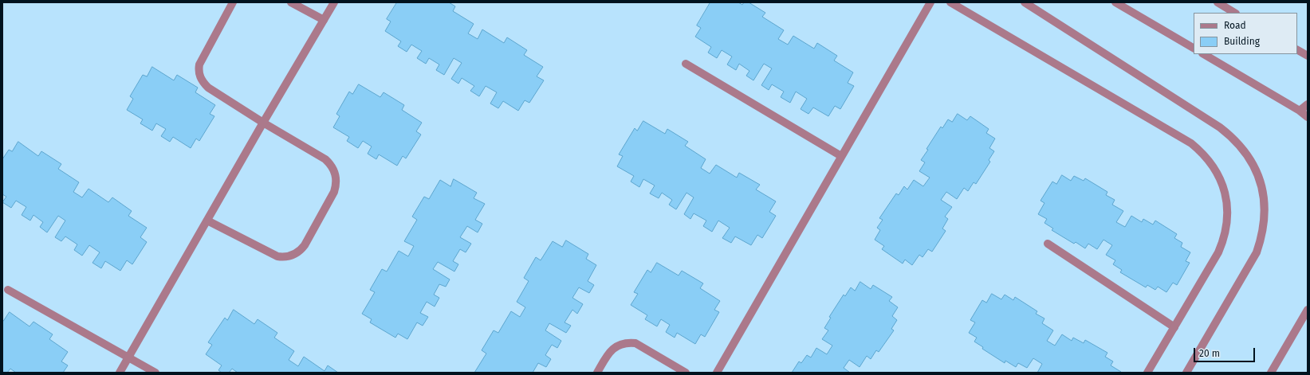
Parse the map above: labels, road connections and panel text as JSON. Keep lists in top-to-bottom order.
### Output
{
  "legend": ["Road", "Building"],
  "scale_bar": "20 m"
}
